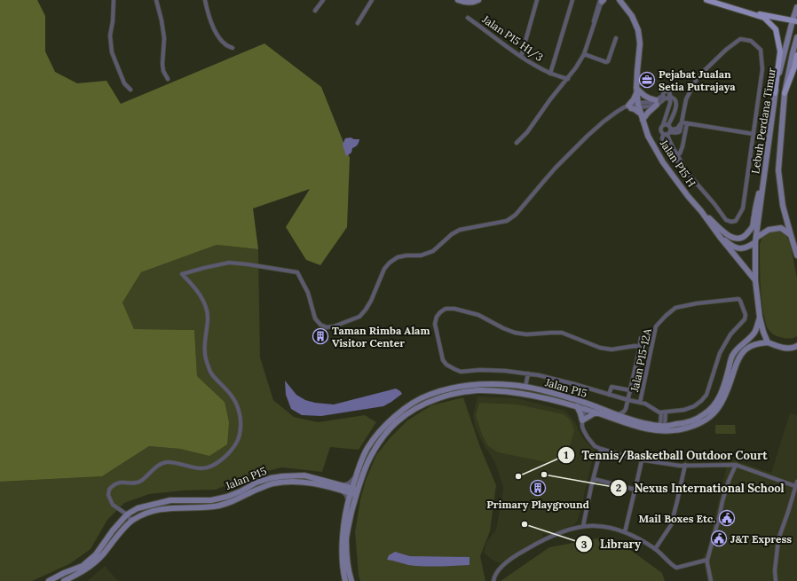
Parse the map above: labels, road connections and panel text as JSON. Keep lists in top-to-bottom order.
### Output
{
  "streets": {
    "street": [
      "Jalan P15 H1/3",
      "Lebuh Perdana Timur",
      "Jalan P15 H",
      "Jalan P15-12A",
      "Jalan P15"
    ]
  },
  "crossings": [
    ["Lebuh Perdana Timur", "Jalan P15 H"],
    ["Lebuh Perdana Timur", "Jalan P15"]
  ],
  "places": {
    "office": ["Pejabat Jualan Setia Putrajaya"],
    "building": ["Taman Rimba Alam Visitor Center", "Primary Playground"],
    "other": ["Nexus International School", "Tennis/Basketball Outdoor Court", "Library"],
    "public building": ["Mail Boxes Etc.", "J&T Express"]
  }
}
